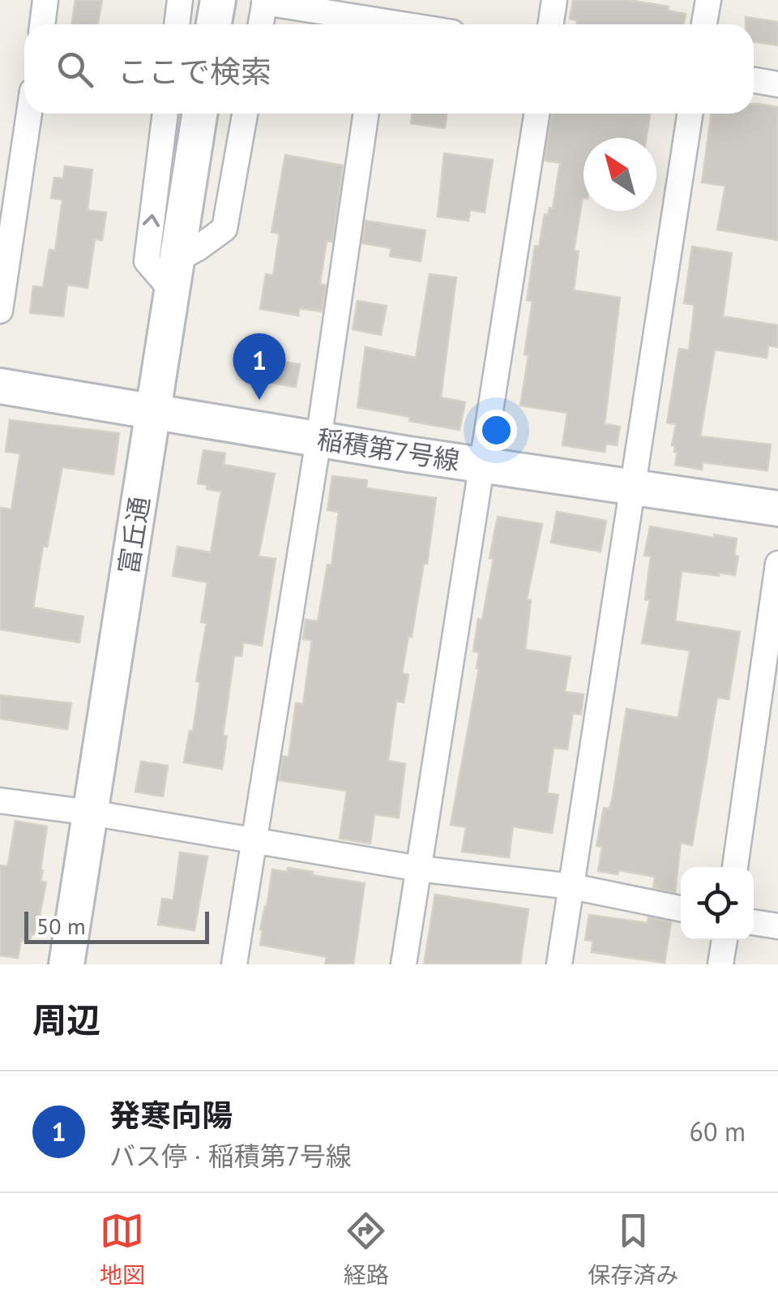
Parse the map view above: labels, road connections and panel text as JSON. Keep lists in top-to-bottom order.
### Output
{
  "streets": {
    "street": ["稲積第7号線", "富丘通"]
  },
  "crossings": [
    ["稲積第7号線", "富丘通"]
  ],
  "scale_bar": "50 m",
  "north": "top left",
  "page": {
    "search": "ここで検索",
    "pins": "1",
    "scale": "50 m",
    "heading": "周辺",
    "list": [
      {
        "mark": "1",
        "name": "発寒向陽",
        "note": "バス停 · 稲積第7号線",
        "value": "60 m"
      }
    ],
    "nav": ["地図", "経路", "保存済み"]
  }
}
